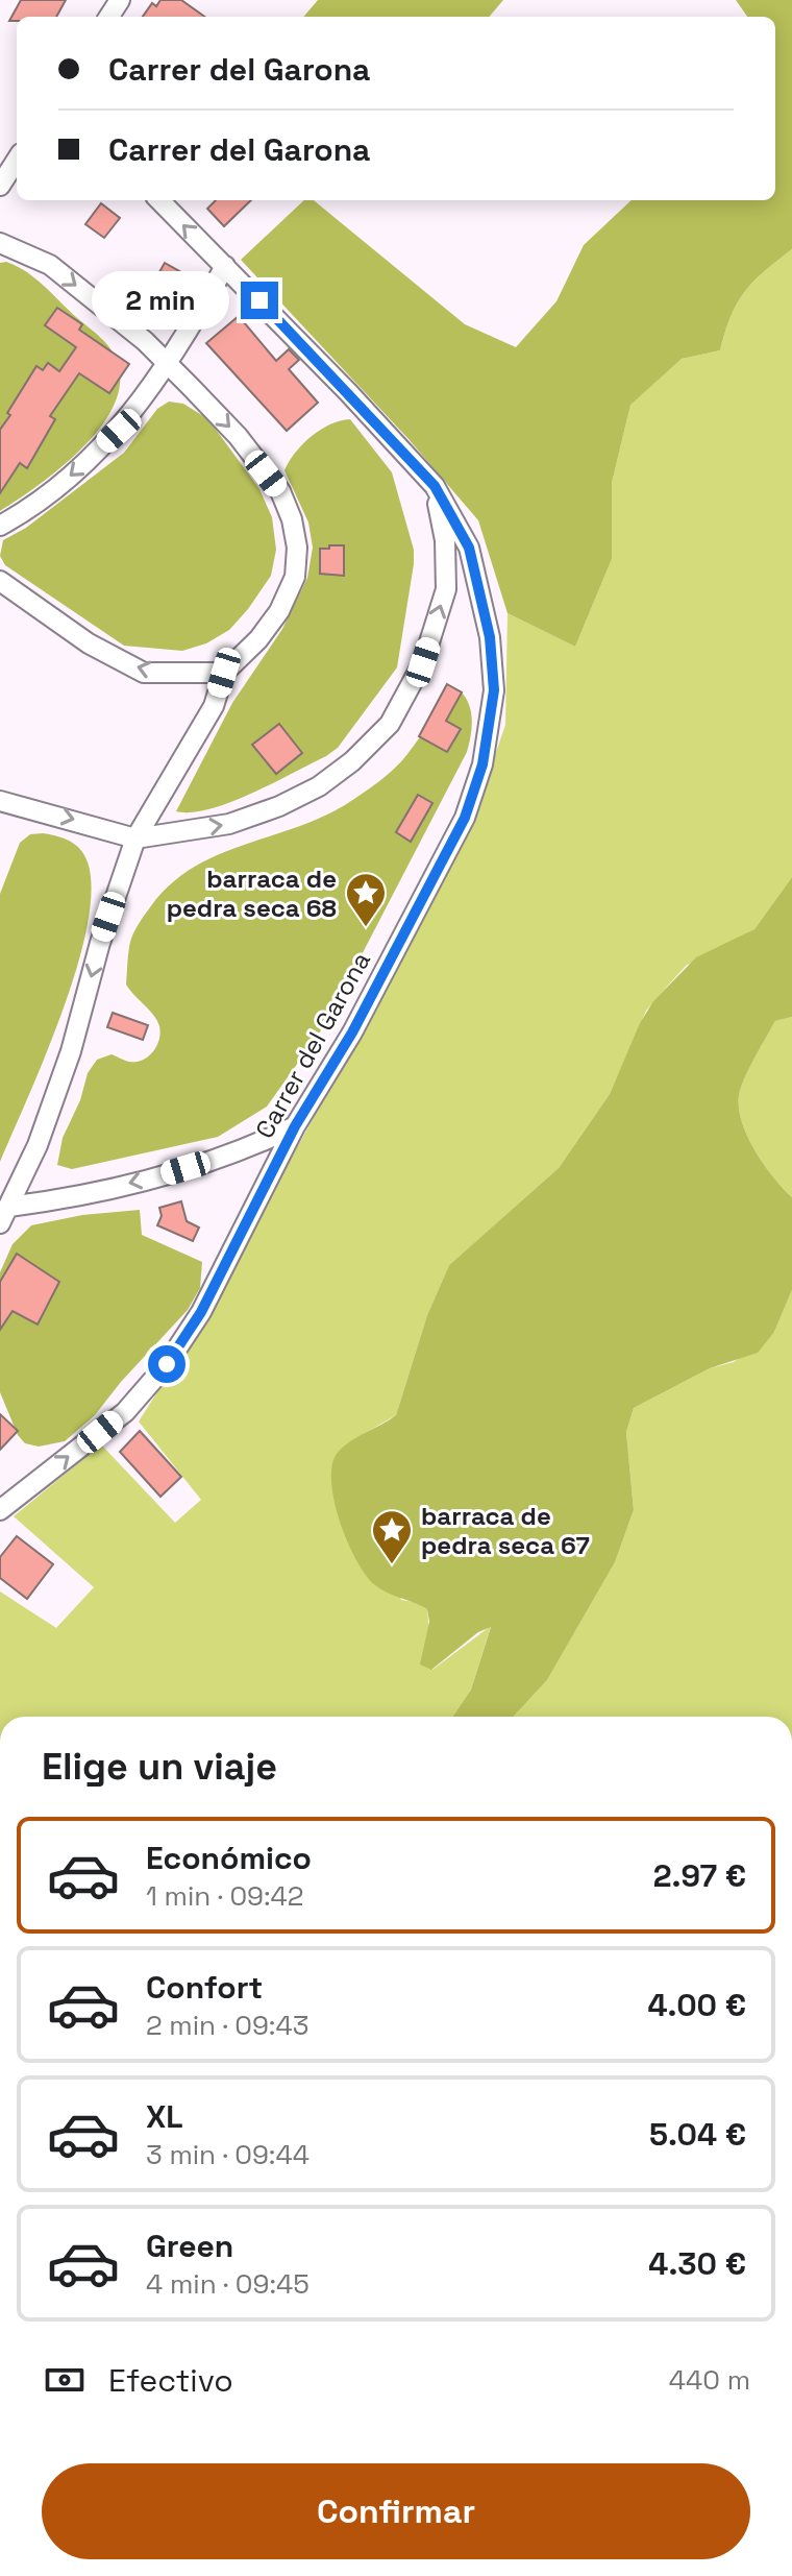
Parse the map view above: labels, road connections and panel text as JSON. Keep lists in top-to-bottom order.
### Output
{
  "streets": {
    "street": ["Carrer del Garona"]
  },
  "places": {
    "place": ["barraca de pedra seca 68", "barraca de pedra seca 67"]
  },
  "page": {
    "banner": ["Carrer del Garona", "Carrer del Garona"],
    "bubble": "2 min",
    "heading": "Elige un viaje",
    "list": [
      {
        "name": "Económico",
        "note": "1 min · 09:42",
        "value": "2.97 €"
      },
      {
        "name": "Confort",
        "note": "2 min · 09:43",
        "value": "4.00 €"
      },
      {
        "name": "XL",
        "note": "3 min · 09:44",
        "value": "5.04 €"
      },
      {
        "name": "Green",
        "note": "4 min · 09:45",
        "value": "4.30 €"
      }
    ],
    "pay": ["Efectivo", "440 m"],
    "buttons": "Confirmar"
  }
}
